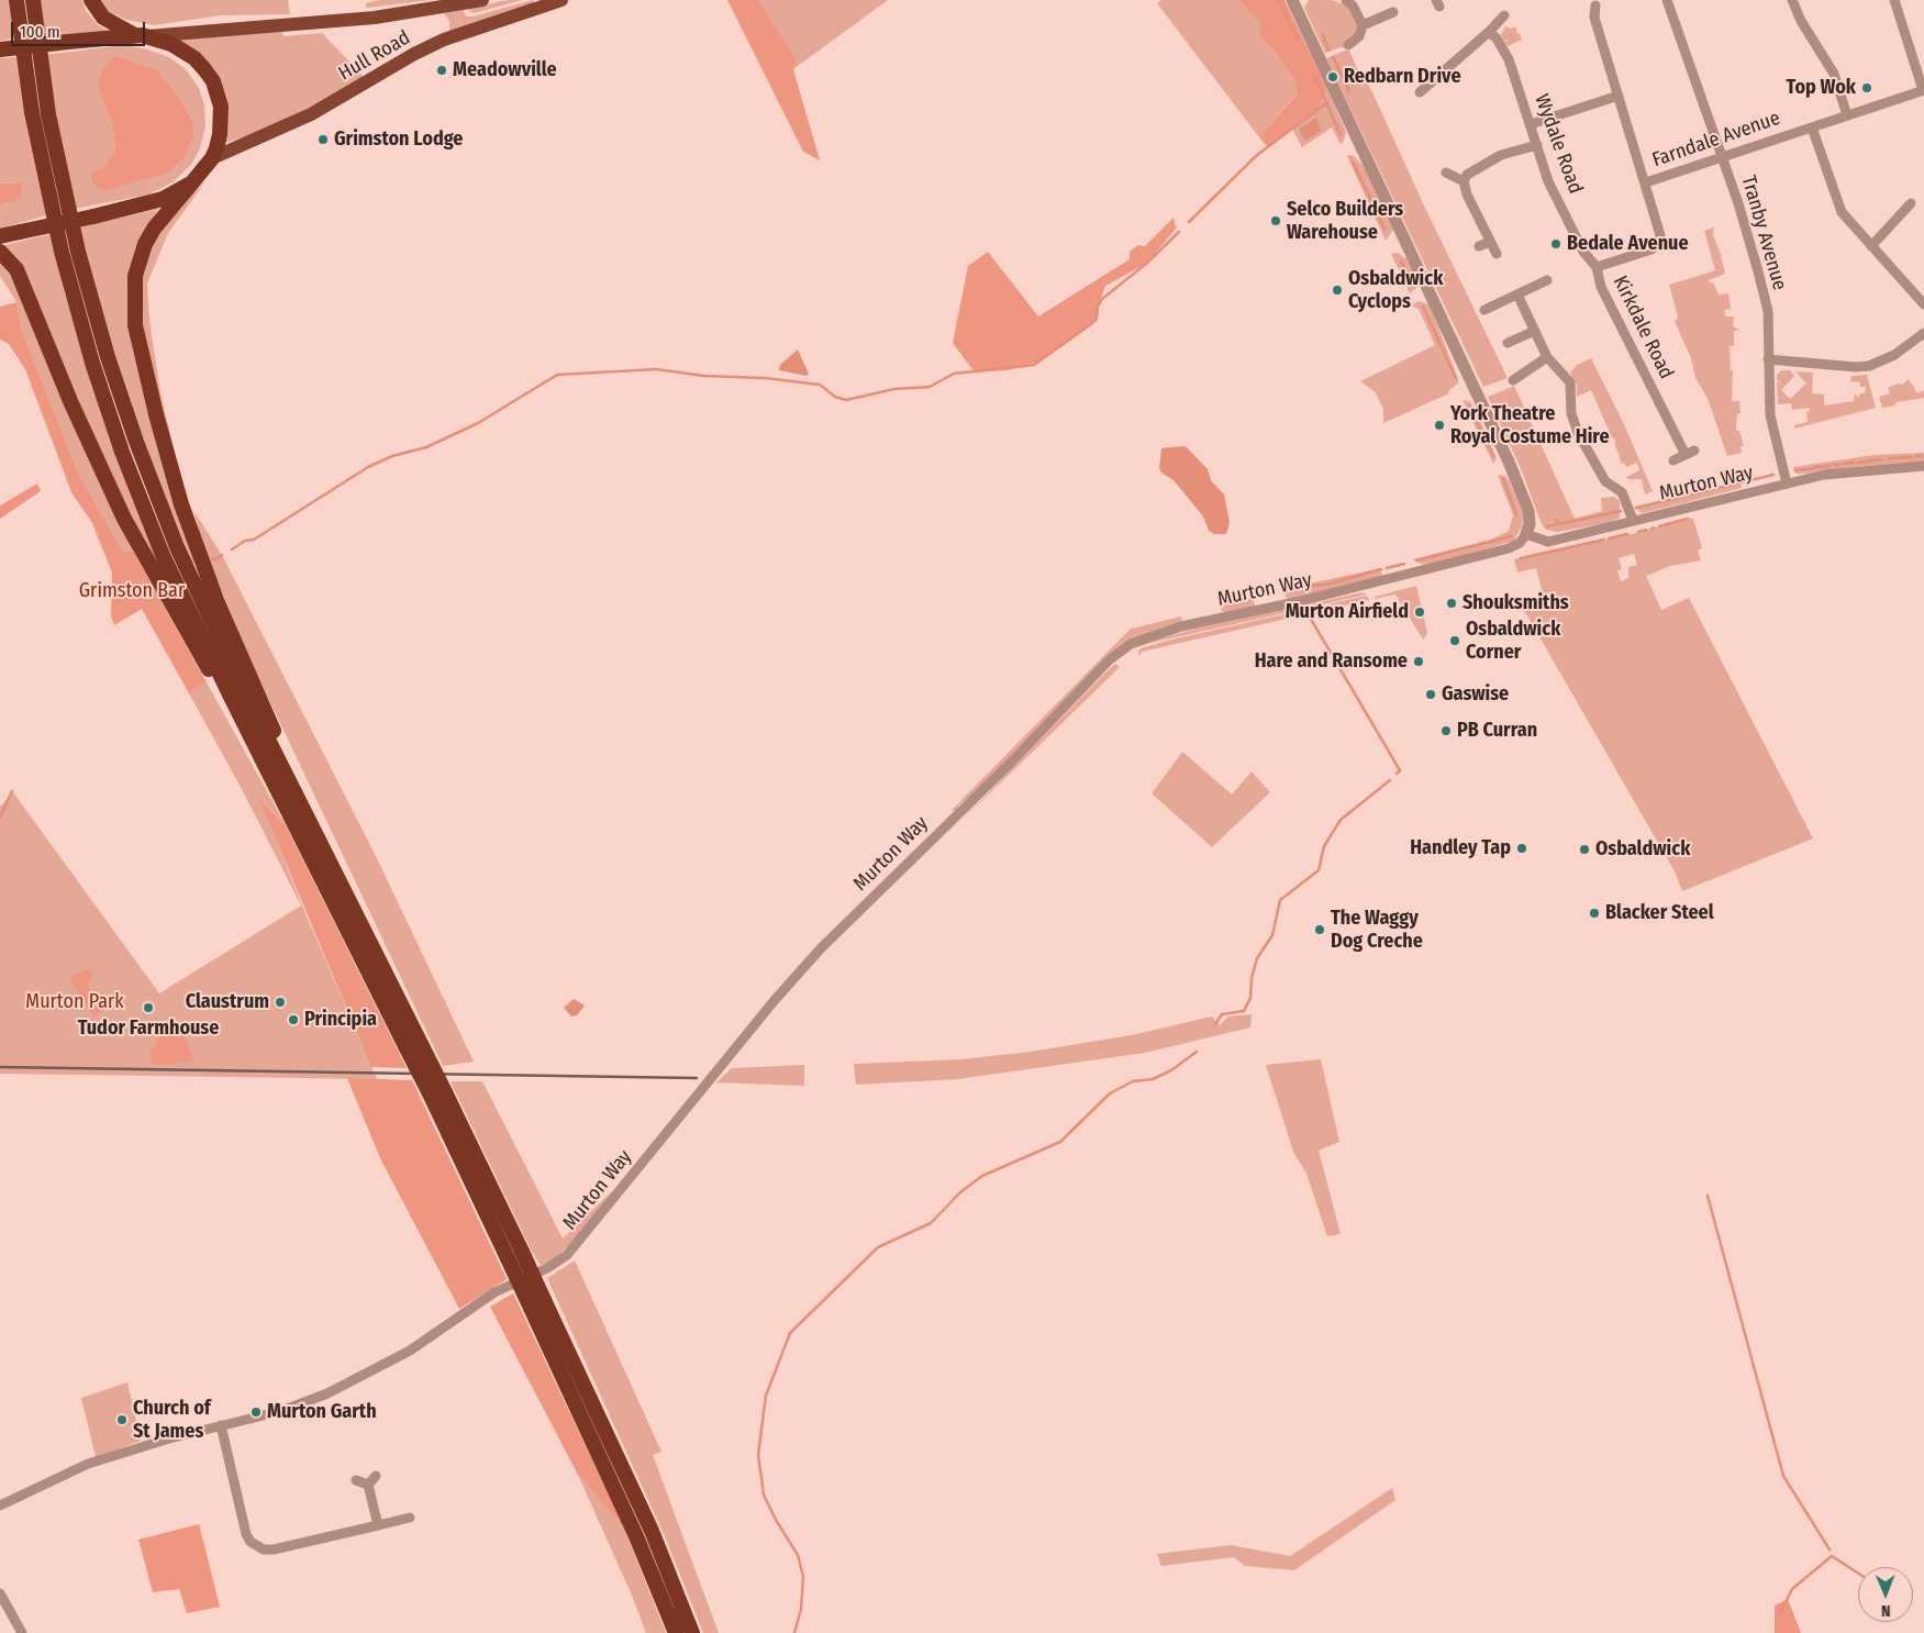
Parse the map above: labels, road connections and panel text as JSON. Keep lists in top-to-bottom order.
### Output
{
  "streets": {
    "main road": ["Hull Road"],
    "street": [
      "Farndale Avenue",
      "Wydale Road",
      "Tranby Avenue",
      "Kirkdale Road",
      "Murton Way"
    ]
  },
  "crossings": [
    ["Farndale Avenue", "Tranby Avenue"],
    ["Farndale Avenue", "Kirkdale Road"],
    ["Wydale Road", "Kirkdale Road"],
    ["Tranby Avenue", "Murton Way"]
  ],
  "parks": ["Grimston Bar", "Murton Park"],
  "places": [
    "Meadowville",
    "Redbarn Drive",
    "Top Wok",
    "Grimston Lodge",
    "Selco Builders Warehouse",
    "Bedale Avenue",
    "Osbaldwick Cyclops",
    "York Theatre Royal Costume Hire",
    "Shouksmiths",
    "Murton Airfield",
    "Osbaldwick Corner",
    "Hare and Ransome",
    "Gaswise",
    "PB Curran",
    "Handley Tap",
    "Osbaldwick",
    "Blacker Steel",
    "The Waggy Dog Creche",
    "Claustrum",
    "Tudor Farmhouse",
    "Principia",
    "Murton Garth",
    "Church of St James"
  ],
  "scale_bar": "100 m",
  "north": "bottom"
}
